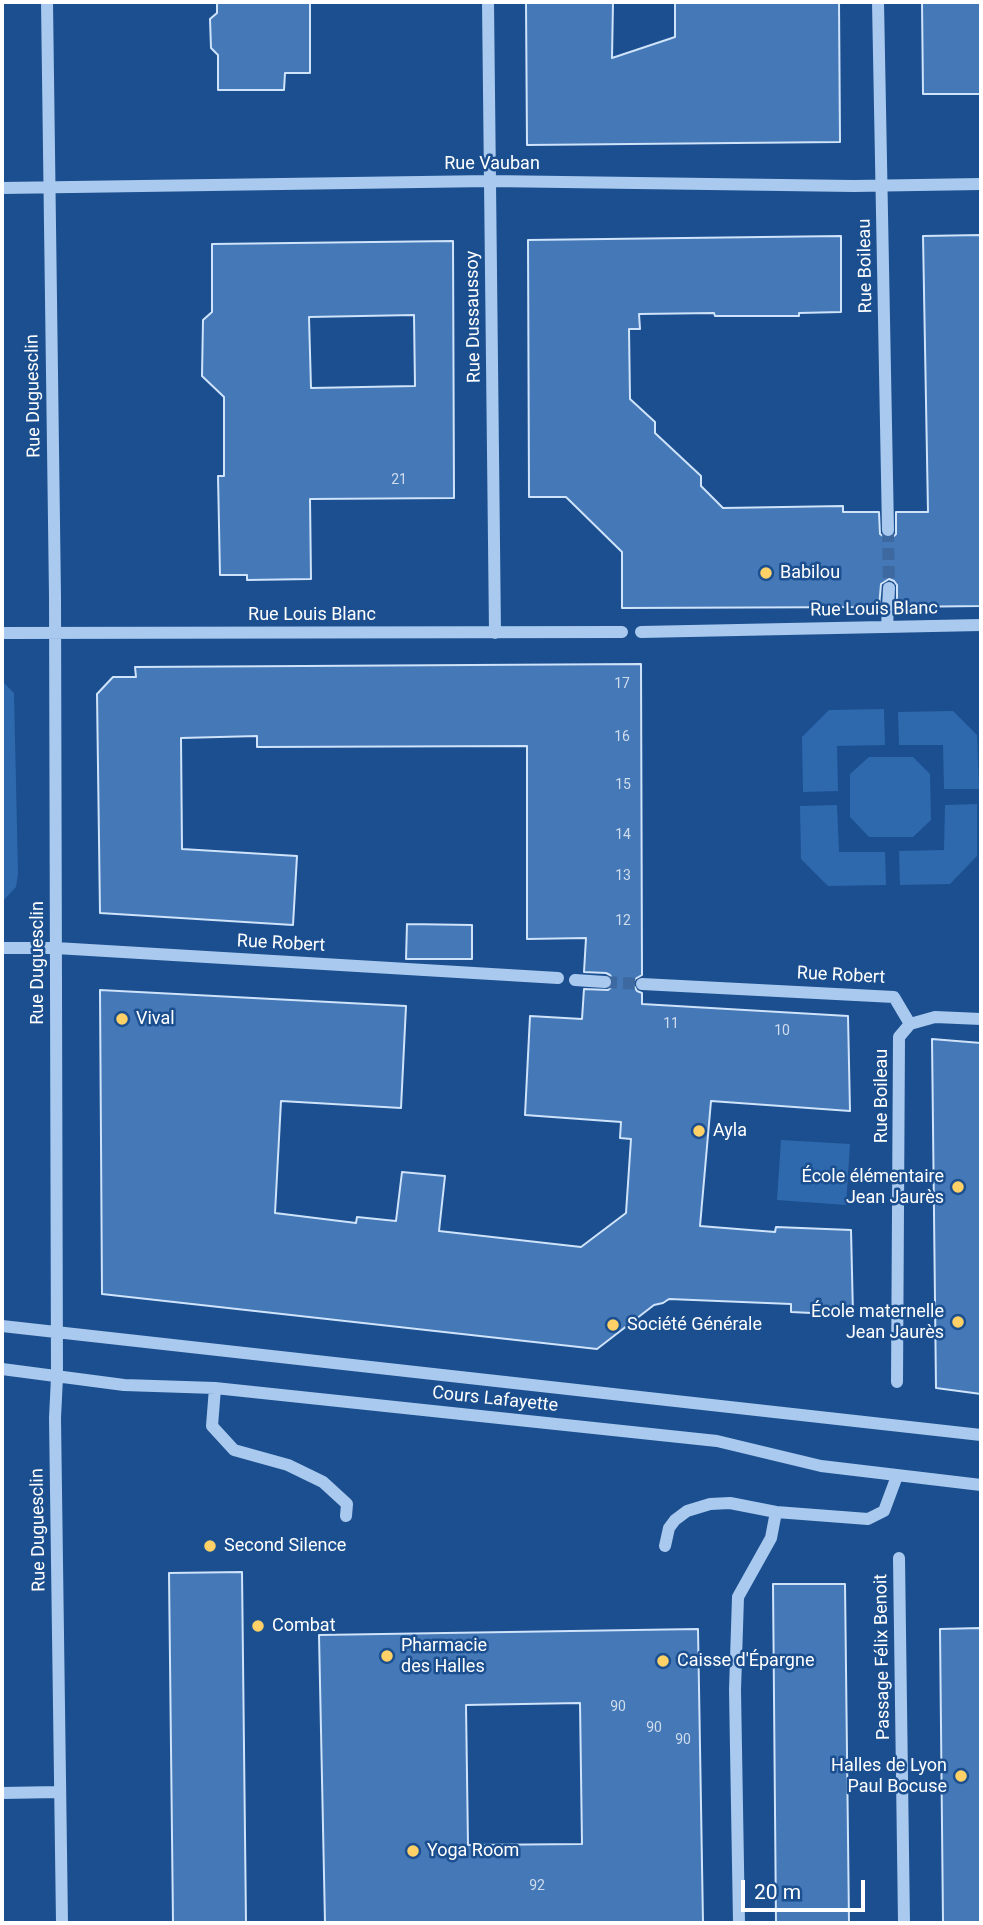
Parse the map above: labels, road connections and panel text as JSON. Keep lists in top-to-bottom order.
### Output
{
  "streets": {
    "street": [
      "Rue Vauban",
      "Rue Boileau",
      "Rue Dussaussoy",
      "Rue Duguesclin",
      "Rue Louis Blanc",
      "Rue Robert",
      "Cours Lafayette",
      "Passage Félix Benoit"
    ]
  },
  "crossings": [
    ["Rue Vauban", "Rue Boileau"],
    ["Rue Vauban", "Rue Dussaussoy"],
    ["Rue Vauban", "Rue Duguesclin"],
    ["Rue Boileau", "Rue Robert"],
    ["Rue Dussaussoy", "Rue Louis Blanc"],
    ["Rue Duguesclin", "Rue Louis Blanc"],
    ["Rue Duguesclin", "Rue Robert"],
    ["Rue Duguesclin", "Cours Lafayette"]
  ],
  "places": [
    "Babilou",
    "Vival",
    "Ayla",
    "École élémentaire Jean Jaurès",
    "École maternelle Jean Jaurès",
    "Société Générale",
    "Second Silence",
    "Combat",
    "Pharmacie des Halles",
    "Caisse d'Épargne",
    "Halles de Lyon Paul Bocuse",
    "Yoga Room"
  ],
  "house_numbers": [
    "21",
    "17",
    "16",
    "15",
    "14",
    "13",
    "12",
    "11",
    "10",
    "90",
    "90",
    "90",
    "92"
  ],
  "scale_bar": "20 m"
}
